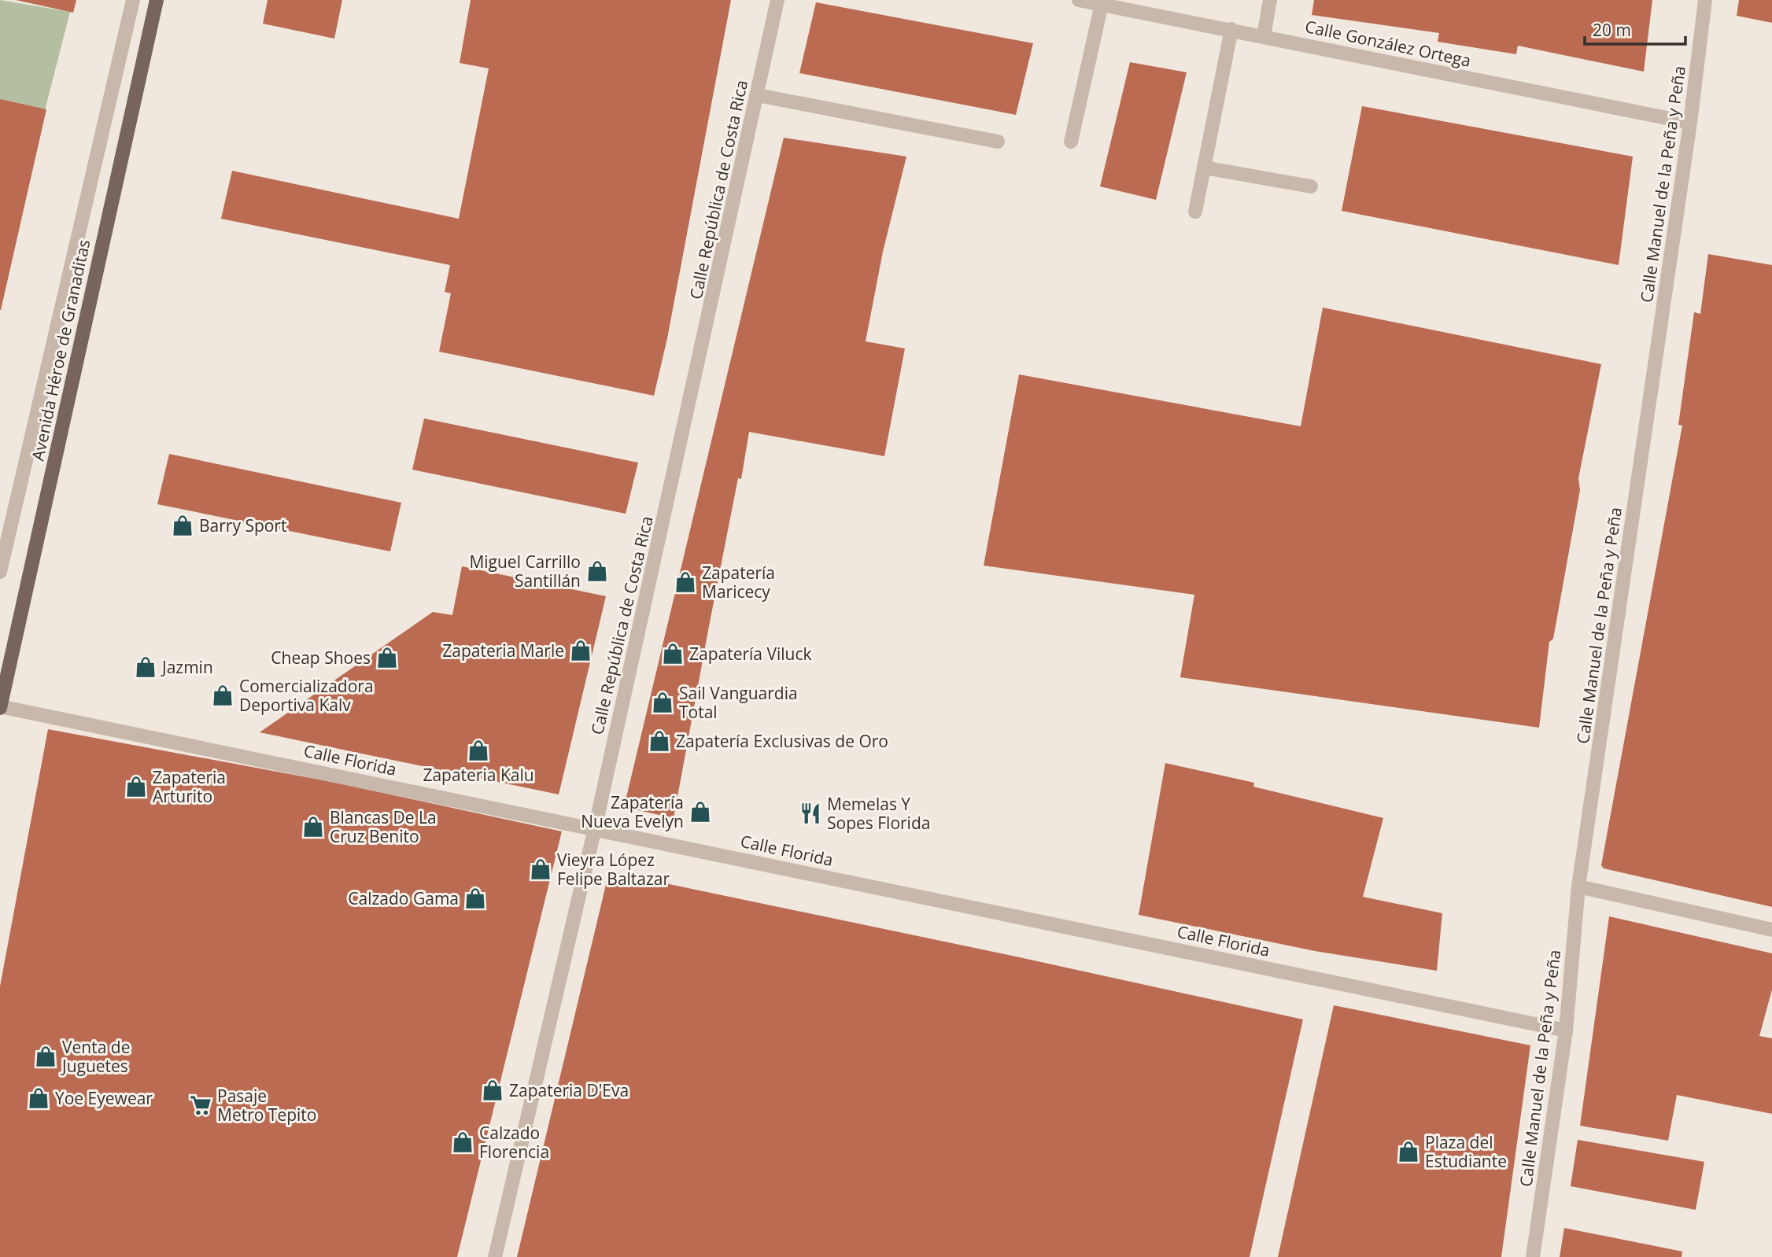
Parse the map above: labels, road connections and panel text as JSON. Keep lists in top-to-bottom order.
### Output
{
  "streets": {
    "main road": ["Avenida Héroe de Granaditas"],
    "street": [
      "Calle González Ortega",
      "Calle Manuel de la Peña y Peña",
      "Calle República de Costa Rica",
      "Calle Florida"
    ]
  },
  "crossings": [
    ["Calle González Ortega", "Calle Manuel de la Peña y Peña"],
    ["Calle Manuel de la Peña y Peña", "Calle Florida"],
    ["Calle República de Costa Rica", "Calle Florida"],
    ["Avenida Héroe de Granaditas", "Calle Florida"]
  ],
  "places": {
    "shop": [
      "Barry Sport",
      "Miguel Carrillo Santillán",
      "Zapatería Maricecy",
      "Zapateria Marle",
      "Zapatería Viluck",
      "Cheap Shoes",
      "Jazmin",
      "Comercializadora Deportiva Kalv",
      "Sail Vanguardia Total",
      "Zapatería Exclusivas de Oro",
      "Zapateria Kalu",
      "Zapateria Arturito",
      "Zapatería Nueva Evelyn",
      "Blancas De La Cruz Benito",
      "Vieyra López Felipe Baltazar",
      "Calzado Gama",
      "Venta de Juguetes",
      "Zapateria D'Eva",
      "Yoe Eyewear",
      "Calzado Florencia",
      "Plaza del Estudiante"
    ],
    "restaurant": ["Memelas Y Sopes Florida"],
    "supermarket": ["Pasaje Metro Tepito"]
  },
  "scale_bar": "20 m"
}
